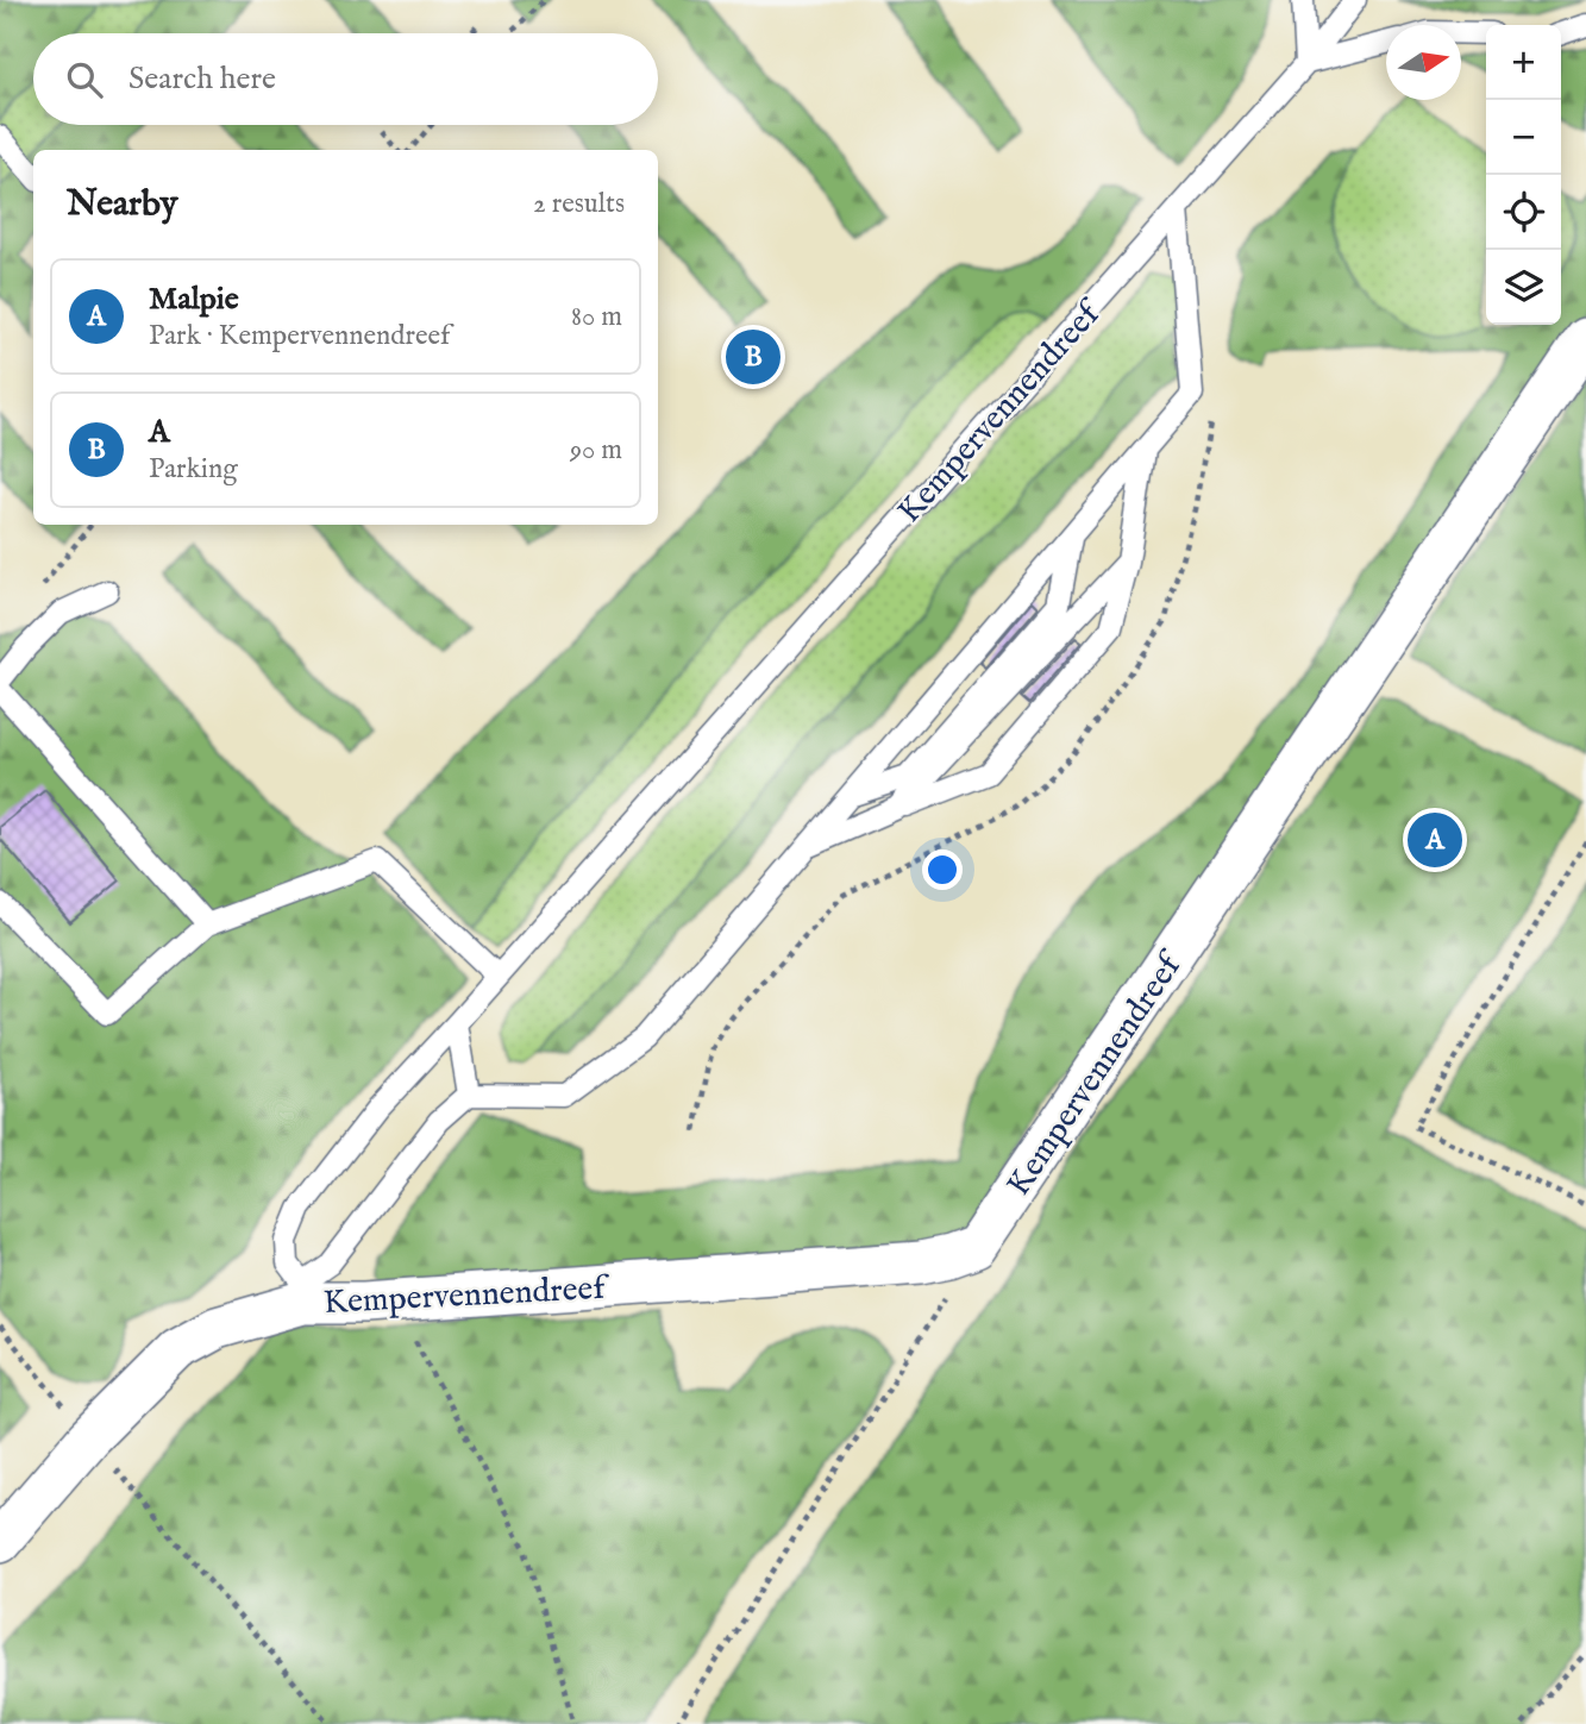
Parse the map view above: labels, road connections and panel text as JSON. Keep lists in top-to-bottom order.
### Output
{
  "streets": {
    "street": ["Kempervennendreef"]
  },
  "north": "right",
  "page": {
    "map_buttons": ["+", "−"],
    "search": "Search here",
    "heading": ["Nearby", "2 results"],
    "list": [
      {
        "mark": "A",
        "name": "Malpie",
        "note": "Park · Kempervennendreef",
        "value": "80 m"
      },
      {
        "mark": "B",
        "name": "A",
        "note": "Parking",
        "value": "90 m"
      }
    ],
    "pins": ["B", "A"]
  }
}
